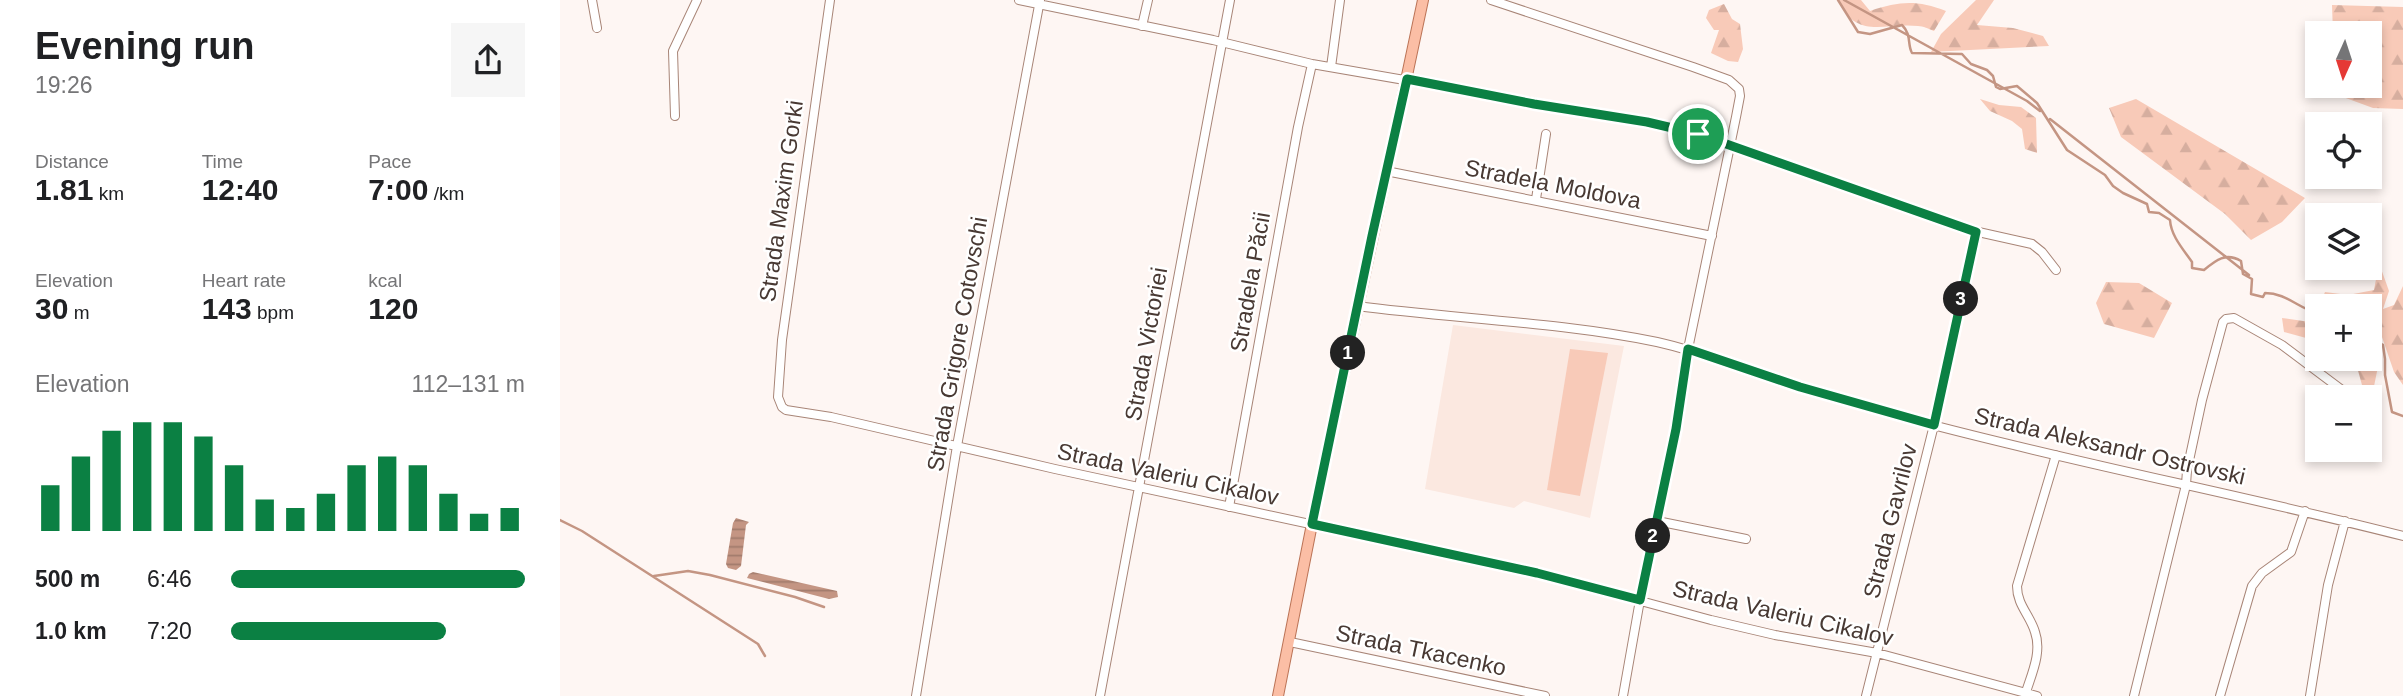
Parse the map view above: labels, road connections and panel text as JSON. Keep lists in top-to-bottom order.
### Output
{
  "streets": {
    "street": [
      "Stradela Moldova",
      "Strada Maxim Gorki",
      "Stradela Păcii",
      "Strada Grigore Cotovschi",
      "Strada Victoriei",
      "Strada Aleksandr Ostrovski",
      "Strada Valeriu Cikalov",
      "Strada Gavrilov",
      "Strada Tkacenko"
    ]
  },
  "crossings": [
    ["Strada Maxim Gorki", "Strada Valeriu Cikalov"],
    ["Stradela Păcii", "Strada Valeriu Cikalov"],
    ["Strada Grigore Cotovschi", "Strada Valeriu Cikalov"],
    ["Strada Victoriei", "Strada Valeriu Cikalov"],
    ["Strada Aleksandr Ostrovski", "Strada Gavrilov"],
    ["Strada Valeriu Cikalov", "Strada Gavrilov"]
  ],
  "north": "bottom",
  "page": {
    "heading": ["Evening run", "19:26"],
    "map_buttons": ["+", "−"],
    "stats": [
      ["Distance", "1.81 km"],
      ["Time", "12:40"],
      ["Pace", "7:00 /km"],
      ["Elevation", "30 m"],
      ["Heart rate", "143 bpm"],
      ["kcal", "120"]
    ],
    "pins": ["3", "1", "2"],
    "chart": ["Elevation", "112–131 m"],
    "list": [
      {
        "name": "500 m",
        "note": "6:46"
      },
      {
        "name": "1.0 km",
        "note": "7:20"
      }
    ]
  }
}
